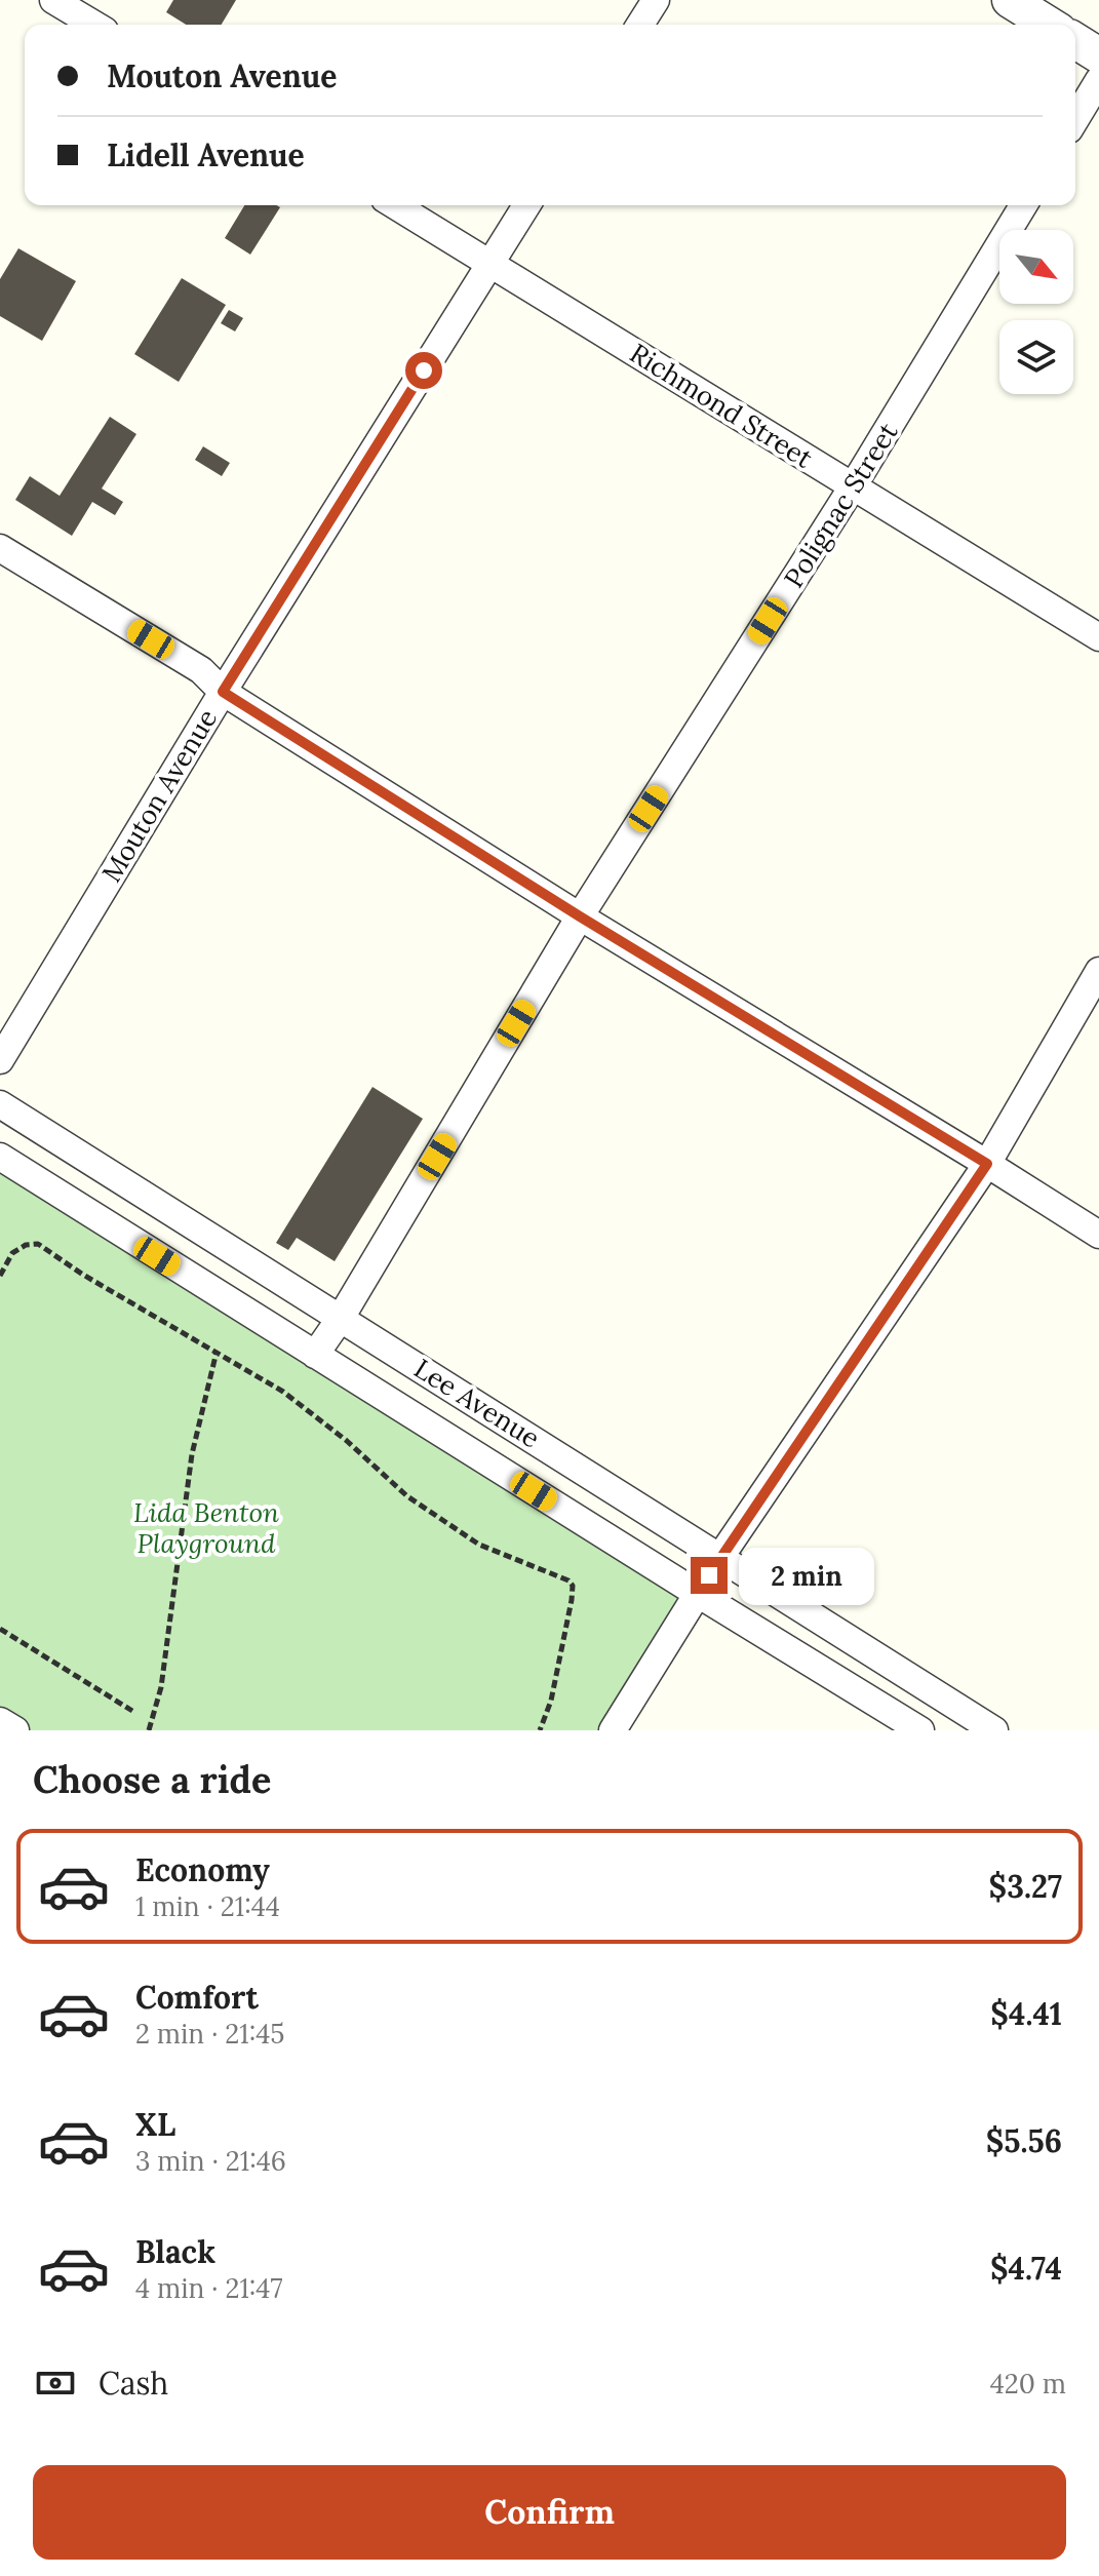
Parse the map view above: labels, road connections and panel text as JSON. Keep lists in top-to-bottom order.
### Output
{
  "streets": {
    "street": [
      "Richmond Street",
      "Polignac Street",
      "Mouton Avenue",
      "Lee Avenue"
    ]
  },
  "crossings": [
    ["Richmond Street", "Polignac Street"],
    ["Richmond Street", "Mouton Avenue"],
    ["Polignac Street", "Lee Avenue"]
  ],
  "parks": ["Lida Benton Playground"],
  "north": "bottom right",
  "page": {
    "banner": ["Mouton Avenue", "Lidell Avenue"],
    "bubble": "2 min",
    "heading": "Choose a ride",
    "list": [
      {
        "name": "Economy",
        "note": "1 min · 21:44",
        "value": "$3.27"
      },
      {
        "name": "Comfort",
        "note": "2 min · 21:45",
        "value": "$4.41"
      },
      {
        "name": "XL",
        "note": "3 min · 21:46",
        "value": "$5.56"
      },
      {
        "name": "Black",
        "note": "4 min · 21:47",
        "value": "$4.74"
      }
    ],
    "pay": ["Cash", "420 m"],
    "buttons": "Confirm"
  }
}
